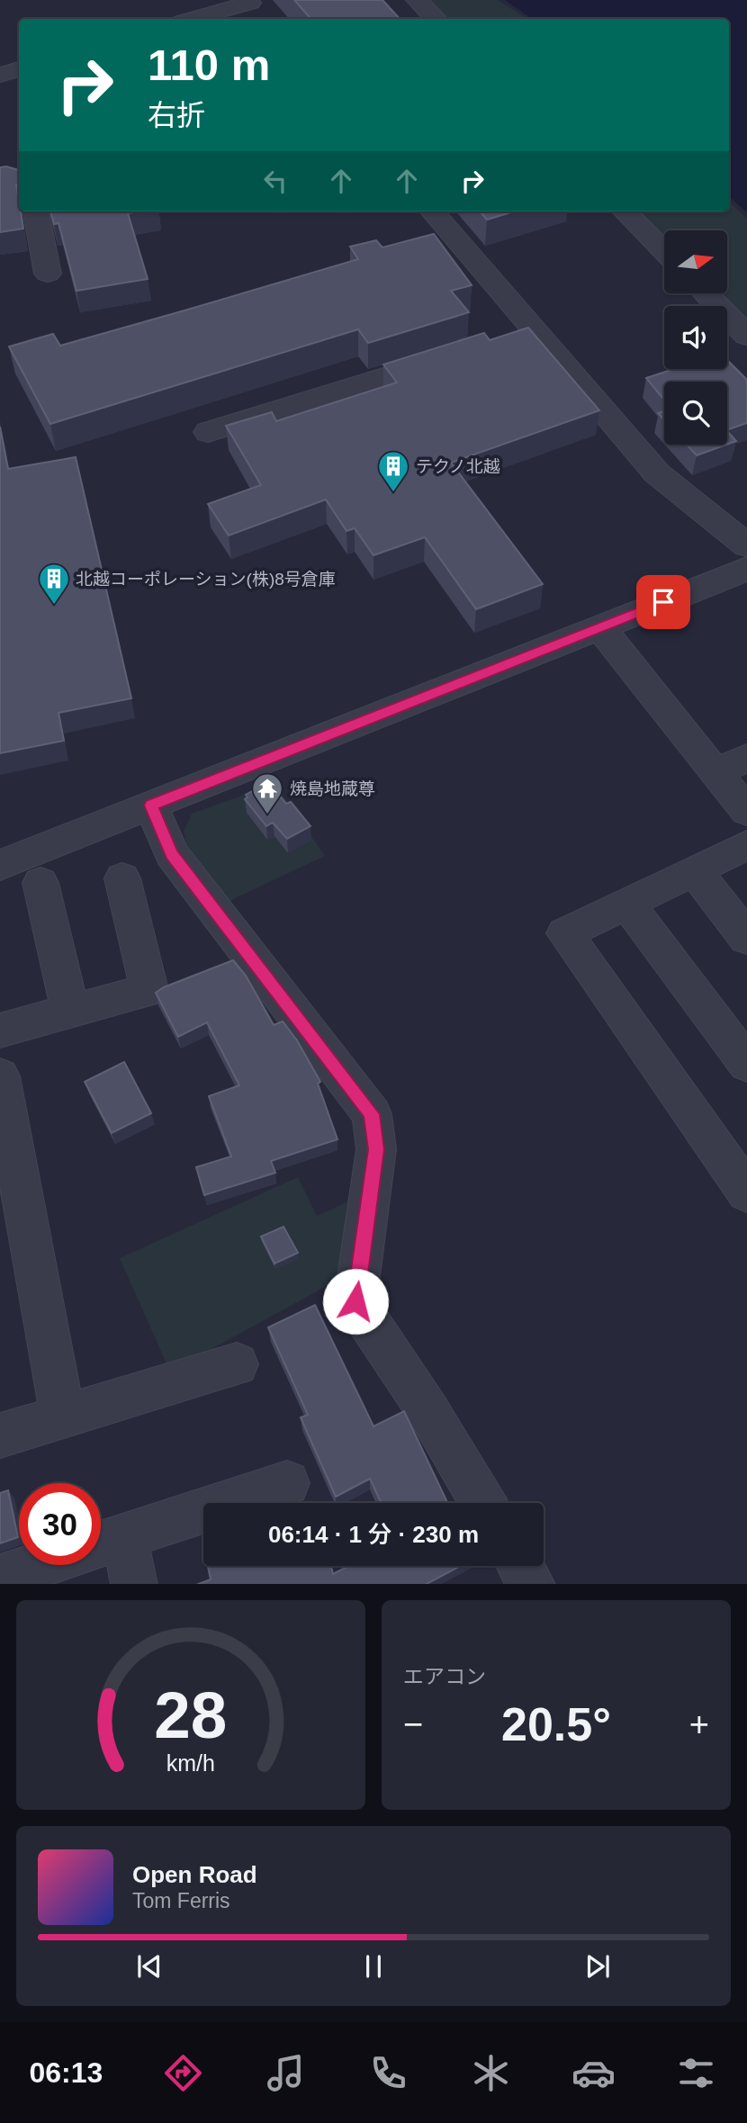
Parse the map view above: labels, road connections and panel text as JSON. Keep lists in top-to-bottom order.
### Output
{
  "places": {
    "building": ["テクノ北越", "北越コーポレーション(株)8号倉庫"],
    "temple": ["焼島地蔵尊"]
  },
  "north": "right",
  "page": {
    "turn": ["110 m", "右折"],
    "limit": "30",
    "trip": "06:14 · 1 分 · 230 m",
    "tile": "エアコン",
    "heat": ["−", "20.5°", "+"],
    "song": ["Open Road", "Tom Ferris"],
    "tabs": "06:13",
    "gauge": ["28", "km/h"]
  }
}
